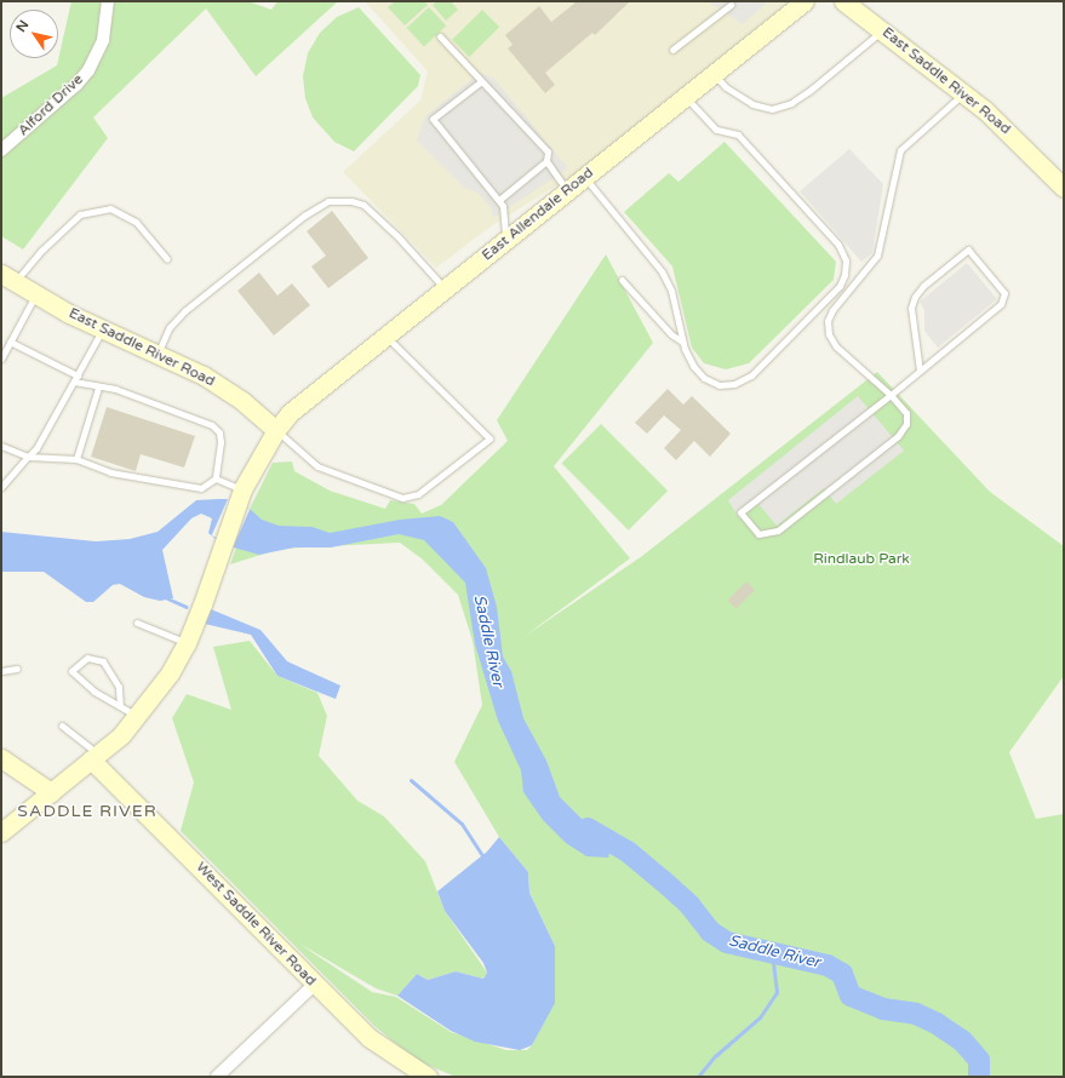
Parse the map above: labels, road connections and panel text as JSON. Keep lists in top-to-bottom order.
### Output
{
  "streets": {
    "main road": ["East Saddle River Road", "East Allendale Road", "West Saddle River Road"],
    "street": ["Alford Drive"]
  },
  "crossings": [
    ["East Saddle River Road", "East Allendale Road"]
  ],
  "districts": ["SADDLE RIVER"],
  "water": ["Saddle River"],
  "parks": ["Rindlaub Park"],
  "north": "top left"
}
